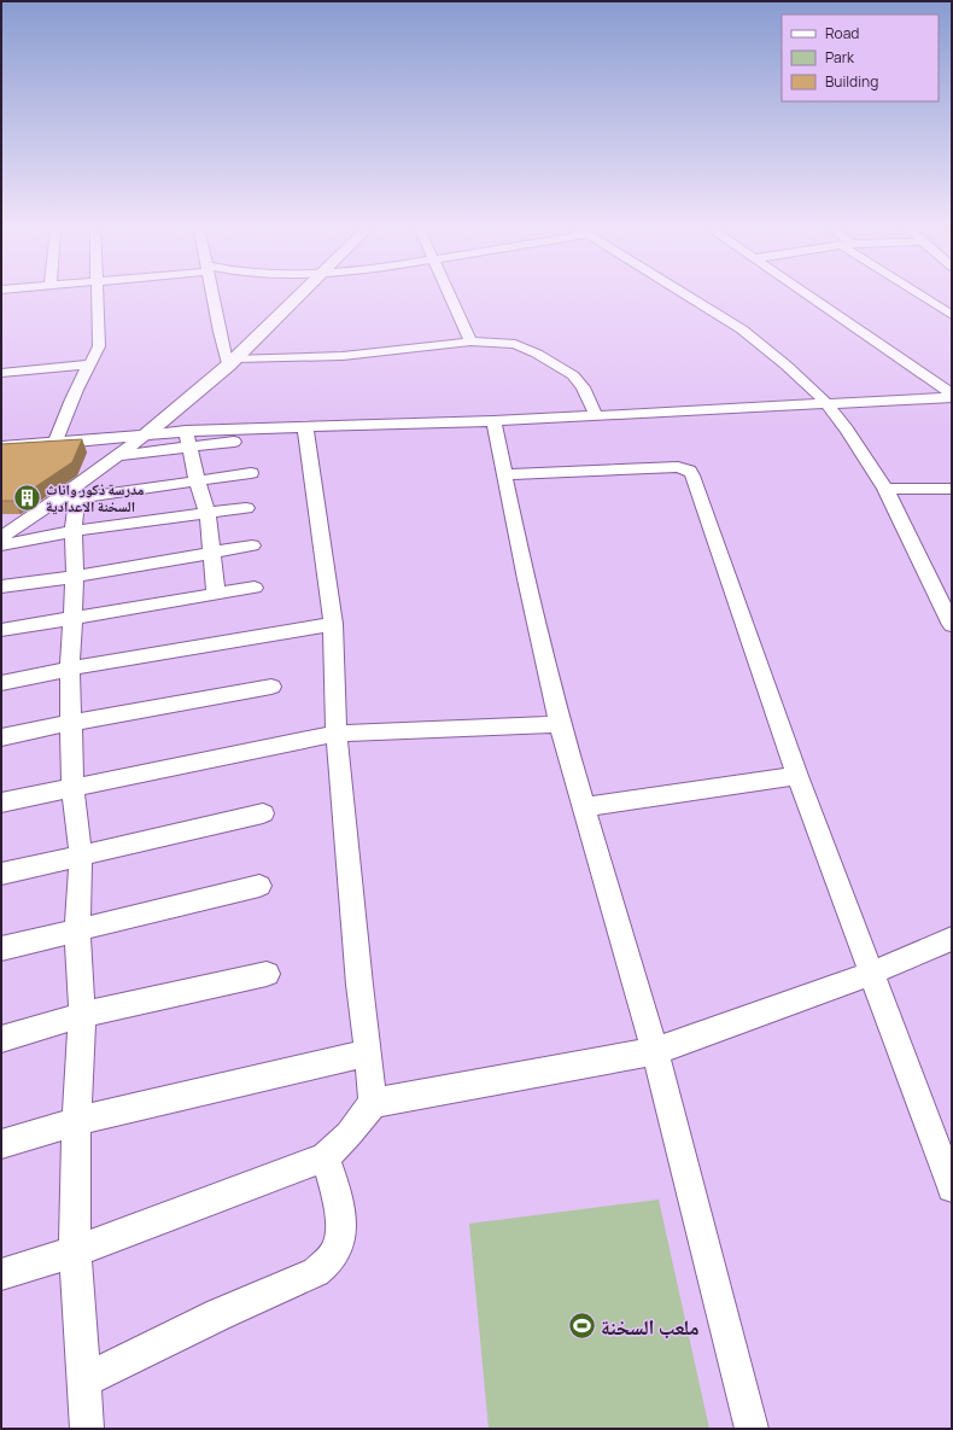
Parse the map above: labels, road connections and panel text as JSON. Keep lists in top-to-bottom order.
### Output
{
  "places": {
    "building": ["مدرسة ذكور واناث السخنة الاعدادية"],
    "sports": ["ملعب السخنة"]
  },
  "legend": ["Road", "Park", "Building"]
}
